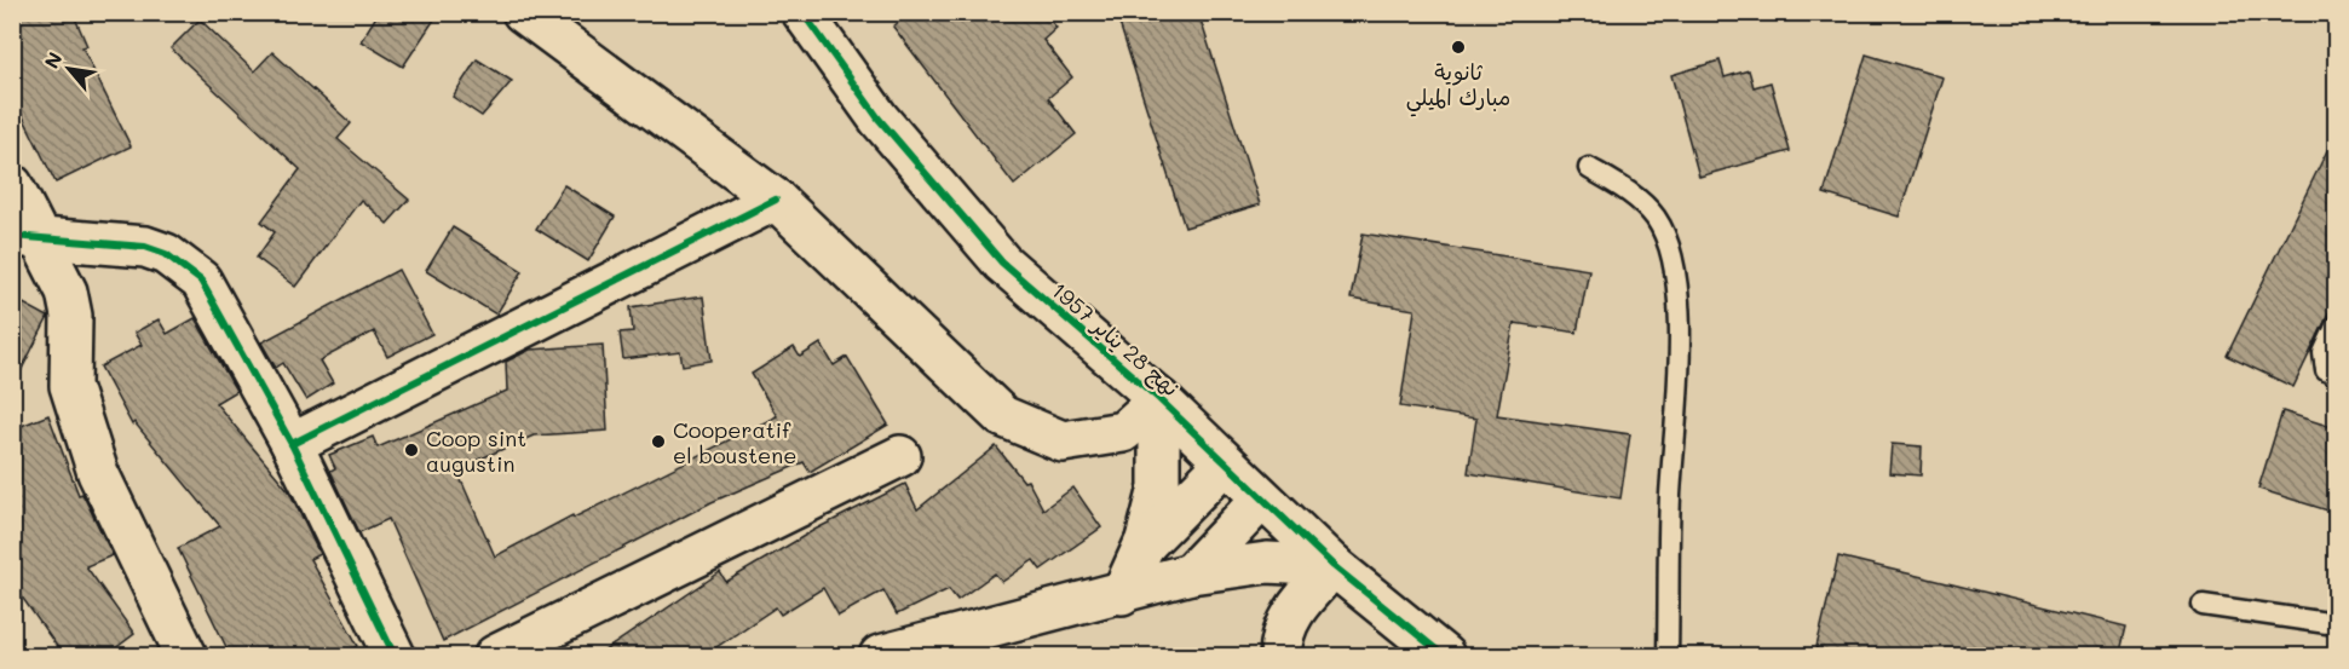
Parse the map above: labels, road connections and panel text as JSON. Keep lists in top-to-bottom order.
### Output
{
  "streets": {
    "street": ["نهج 28 يناير 1957"]
  },
  "places": ["ثانوية مبارك الميلي", "Cooperatif el boustene", "Coop sint augustin"],
  "north": "top left"
}
